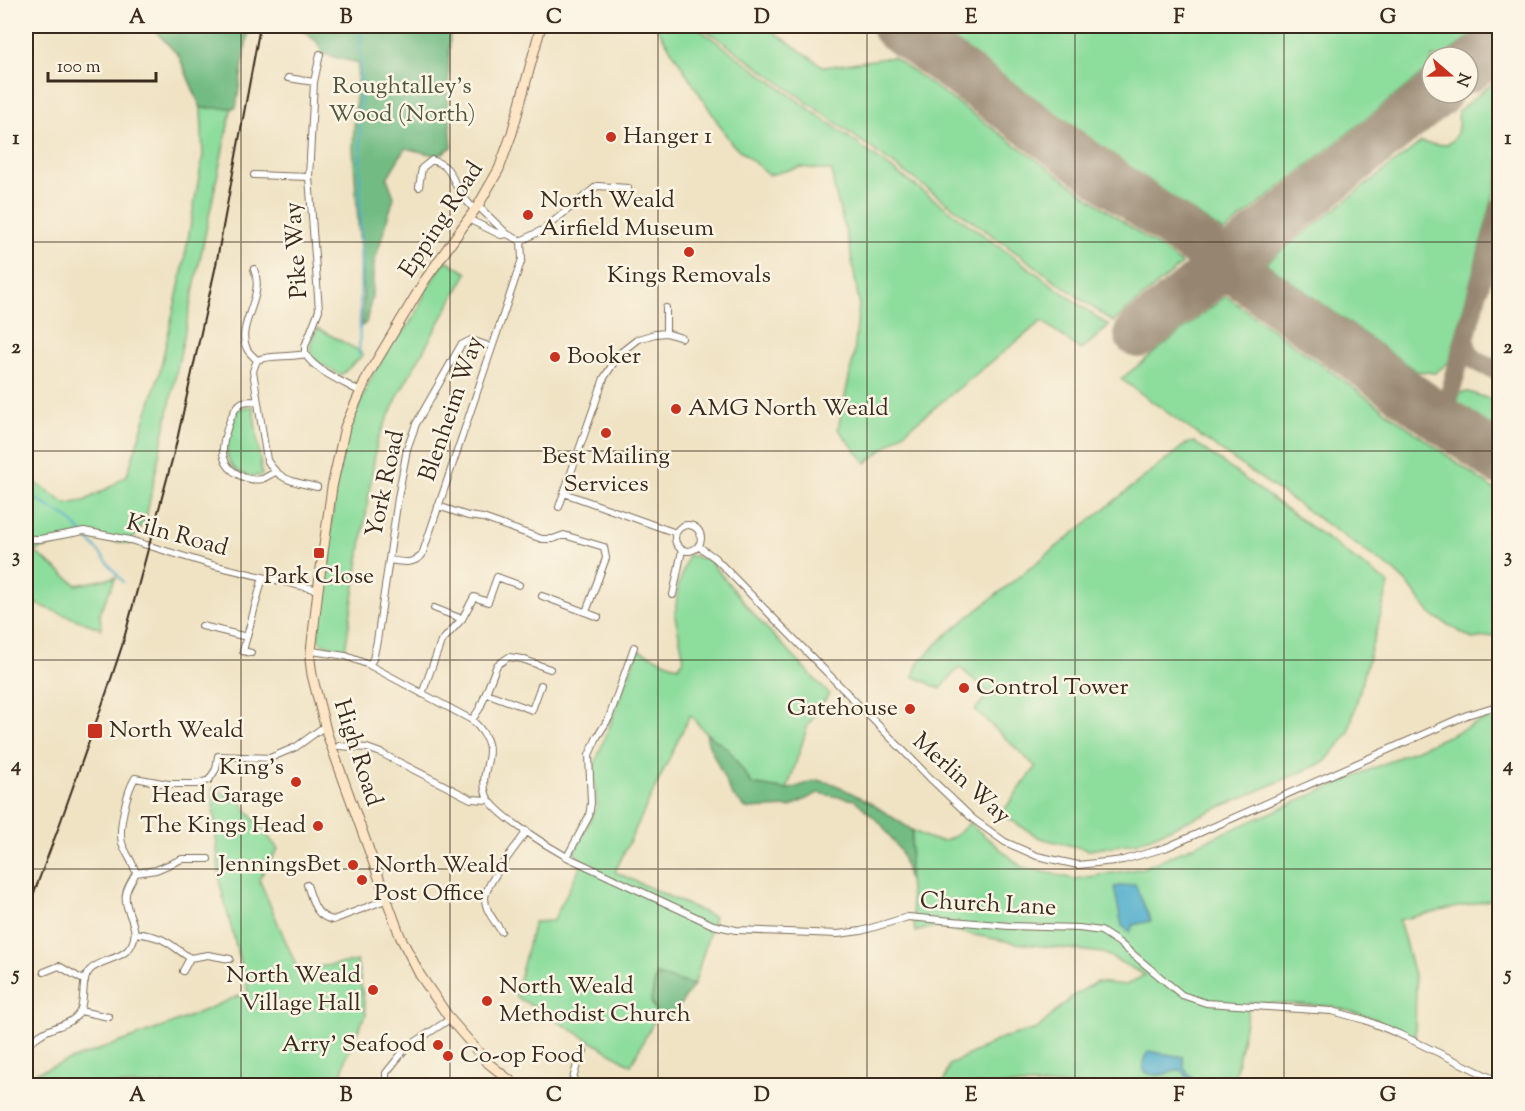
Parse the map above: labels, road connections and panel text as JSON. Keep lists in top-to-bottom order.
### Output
{
  "streets": {
    "main road": ["Epping Road", "High Road"],
    "street": [
      "Pike Way",
      "Blenheim Way",
      "York Road",
      "Kiln Road",
      "Merlin Way",
      "Church Lane"
    ]
  },
  "crossings": [
    ["Epping Road", "High Road"],
    ["Blenheim Way", "York Road"],
    ["Kiln Road", "High Road"]
  ],
  "parks": ["Roughtalley's Wood (North)"],
  "places": {
    "other": [
      "Hanger 1",
      "North Weald Airfield Museum",
      "Kings Removals",
      "Booker",
      "AMG North Weald",
      "Best Mailing Services",
      "Control Tower",
      "Gatehouse",
      "King's Head Garage",
      "The Kings Head",
      "JenningsBet",
      "North Weald Post Office",
      "North Weald Village Hall",
      "North Weald Methodist Church",
      "Arry' Seafood",
      "Co-op Food"
    ],
    "transit": ["Park Close", "North Weald"]
  },
  "scale_bar": "100 m",
  "north": "right",
  "grid": {
    "columns": [
      "A",
      "B",
      "C",
      "D",
      "E",
      "F",
      "G"
    ],
    "rows": [
      "1",
      "2",
      "3",
      "4",
      "5"
    ]
  }
}
